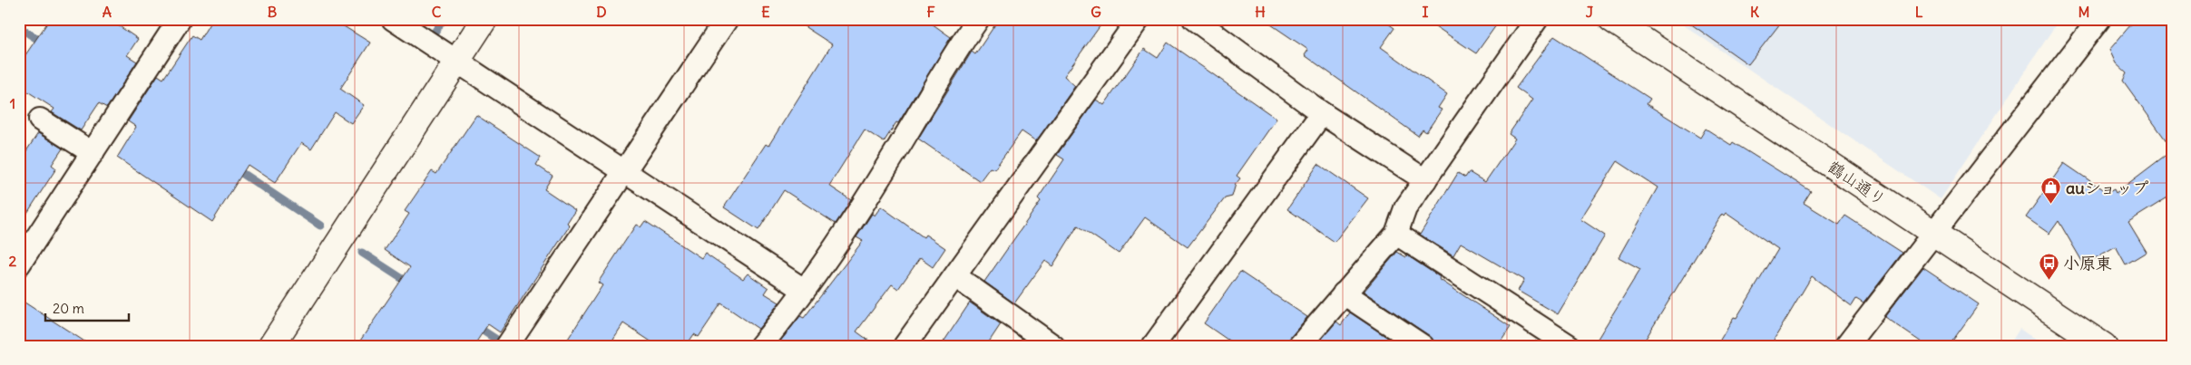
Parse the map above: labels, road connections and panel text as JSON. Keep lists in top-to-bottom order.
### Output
{
  "streets": {
    "street": ["鶴山通り"]
  },
  "places": {
    "shop": ["auショップ"],
    "bus stop": ["小原東"]
  },
  "scale_bar": "20 m",
  "grid": {
    "columns": [
      "A",
      "B",
      "C",
      "D",
      "E",
      "F",
      "G",
      "H",
      "I",
      "J",
      "K",
      "L",
      "M"
    ],
    "rows": ["1", "2"]
  }
}
